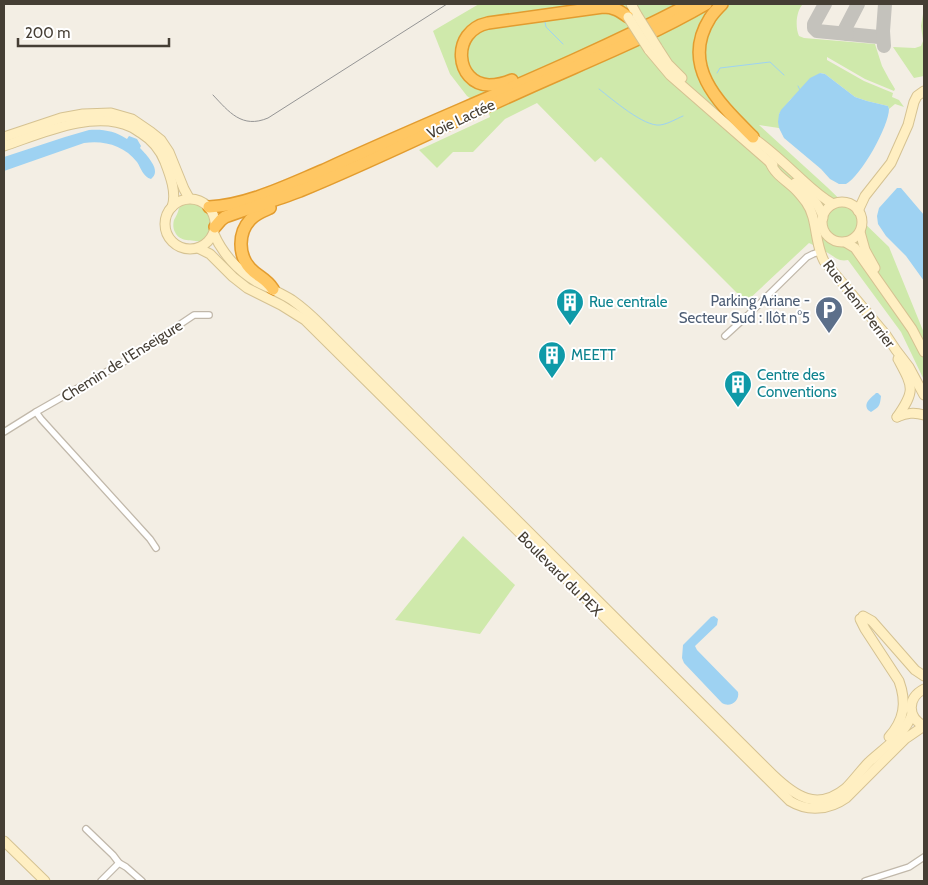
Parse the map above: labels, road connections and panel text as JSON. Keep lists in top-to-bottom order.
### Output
{
  "streets": {
    "highway": ["Voie Lactée"],
    "main road": ["Rue Henri Perrier", "Boulevard du PEX"],
    "street": ["Chemin de l'Enseigure"]
  },
  "crossings": [
    ["Voie Lactée", "Boulevard du PEX"]
  ],
  "places": {
    "building": ["Rue centrale", "MEETT", "Centre des Conventions"],
    "parking": ["Parking Ariane - Secteur Sud : Ilôt n°5"]
  },
  "scale_bar": "200 m"
}
